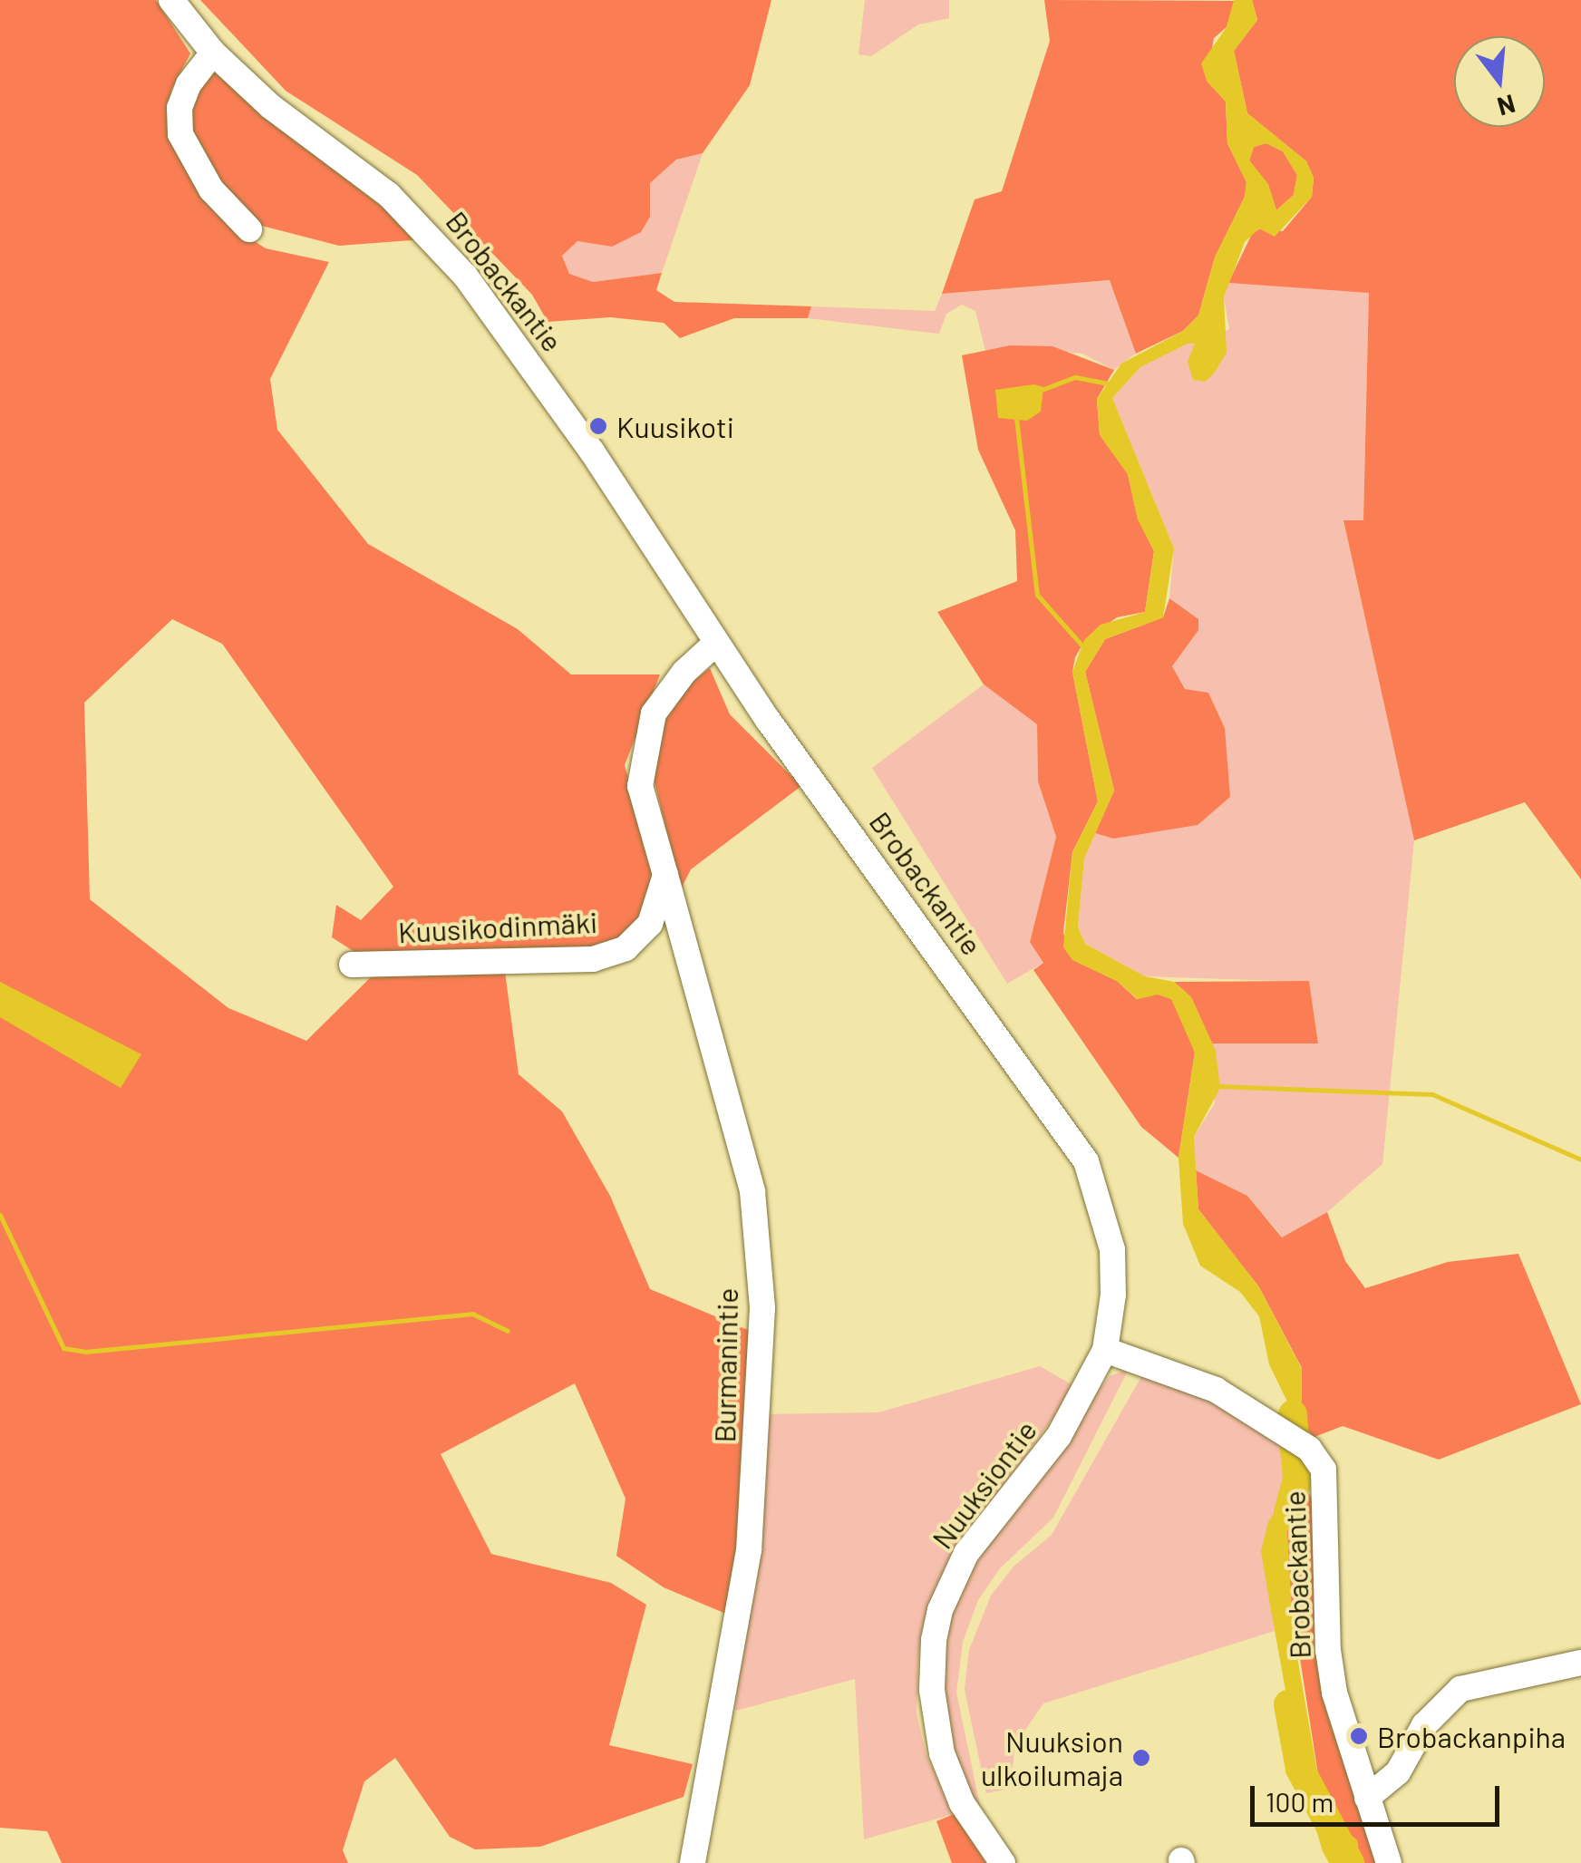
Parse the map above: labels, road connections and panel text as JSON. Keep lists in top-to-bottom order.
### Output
{
  "streets": {
    "street": [
      "Brobackantie",
      "Kuusikodinmäki",
      "Burmanintie",
      "Nuuksiontie"
    ]
  },
  "crossings": [
    ["Brobackantie", "Nuuksiontie"],
    ["Kuusikodinmäki", "Burmanintie"]
  ],
  "places": ["Kuusikoti", "Brobackanpiha", "Nuuksion ulkoilumaja"],
  "scale_bar": "100 m",
  "north": "bottom"
}
